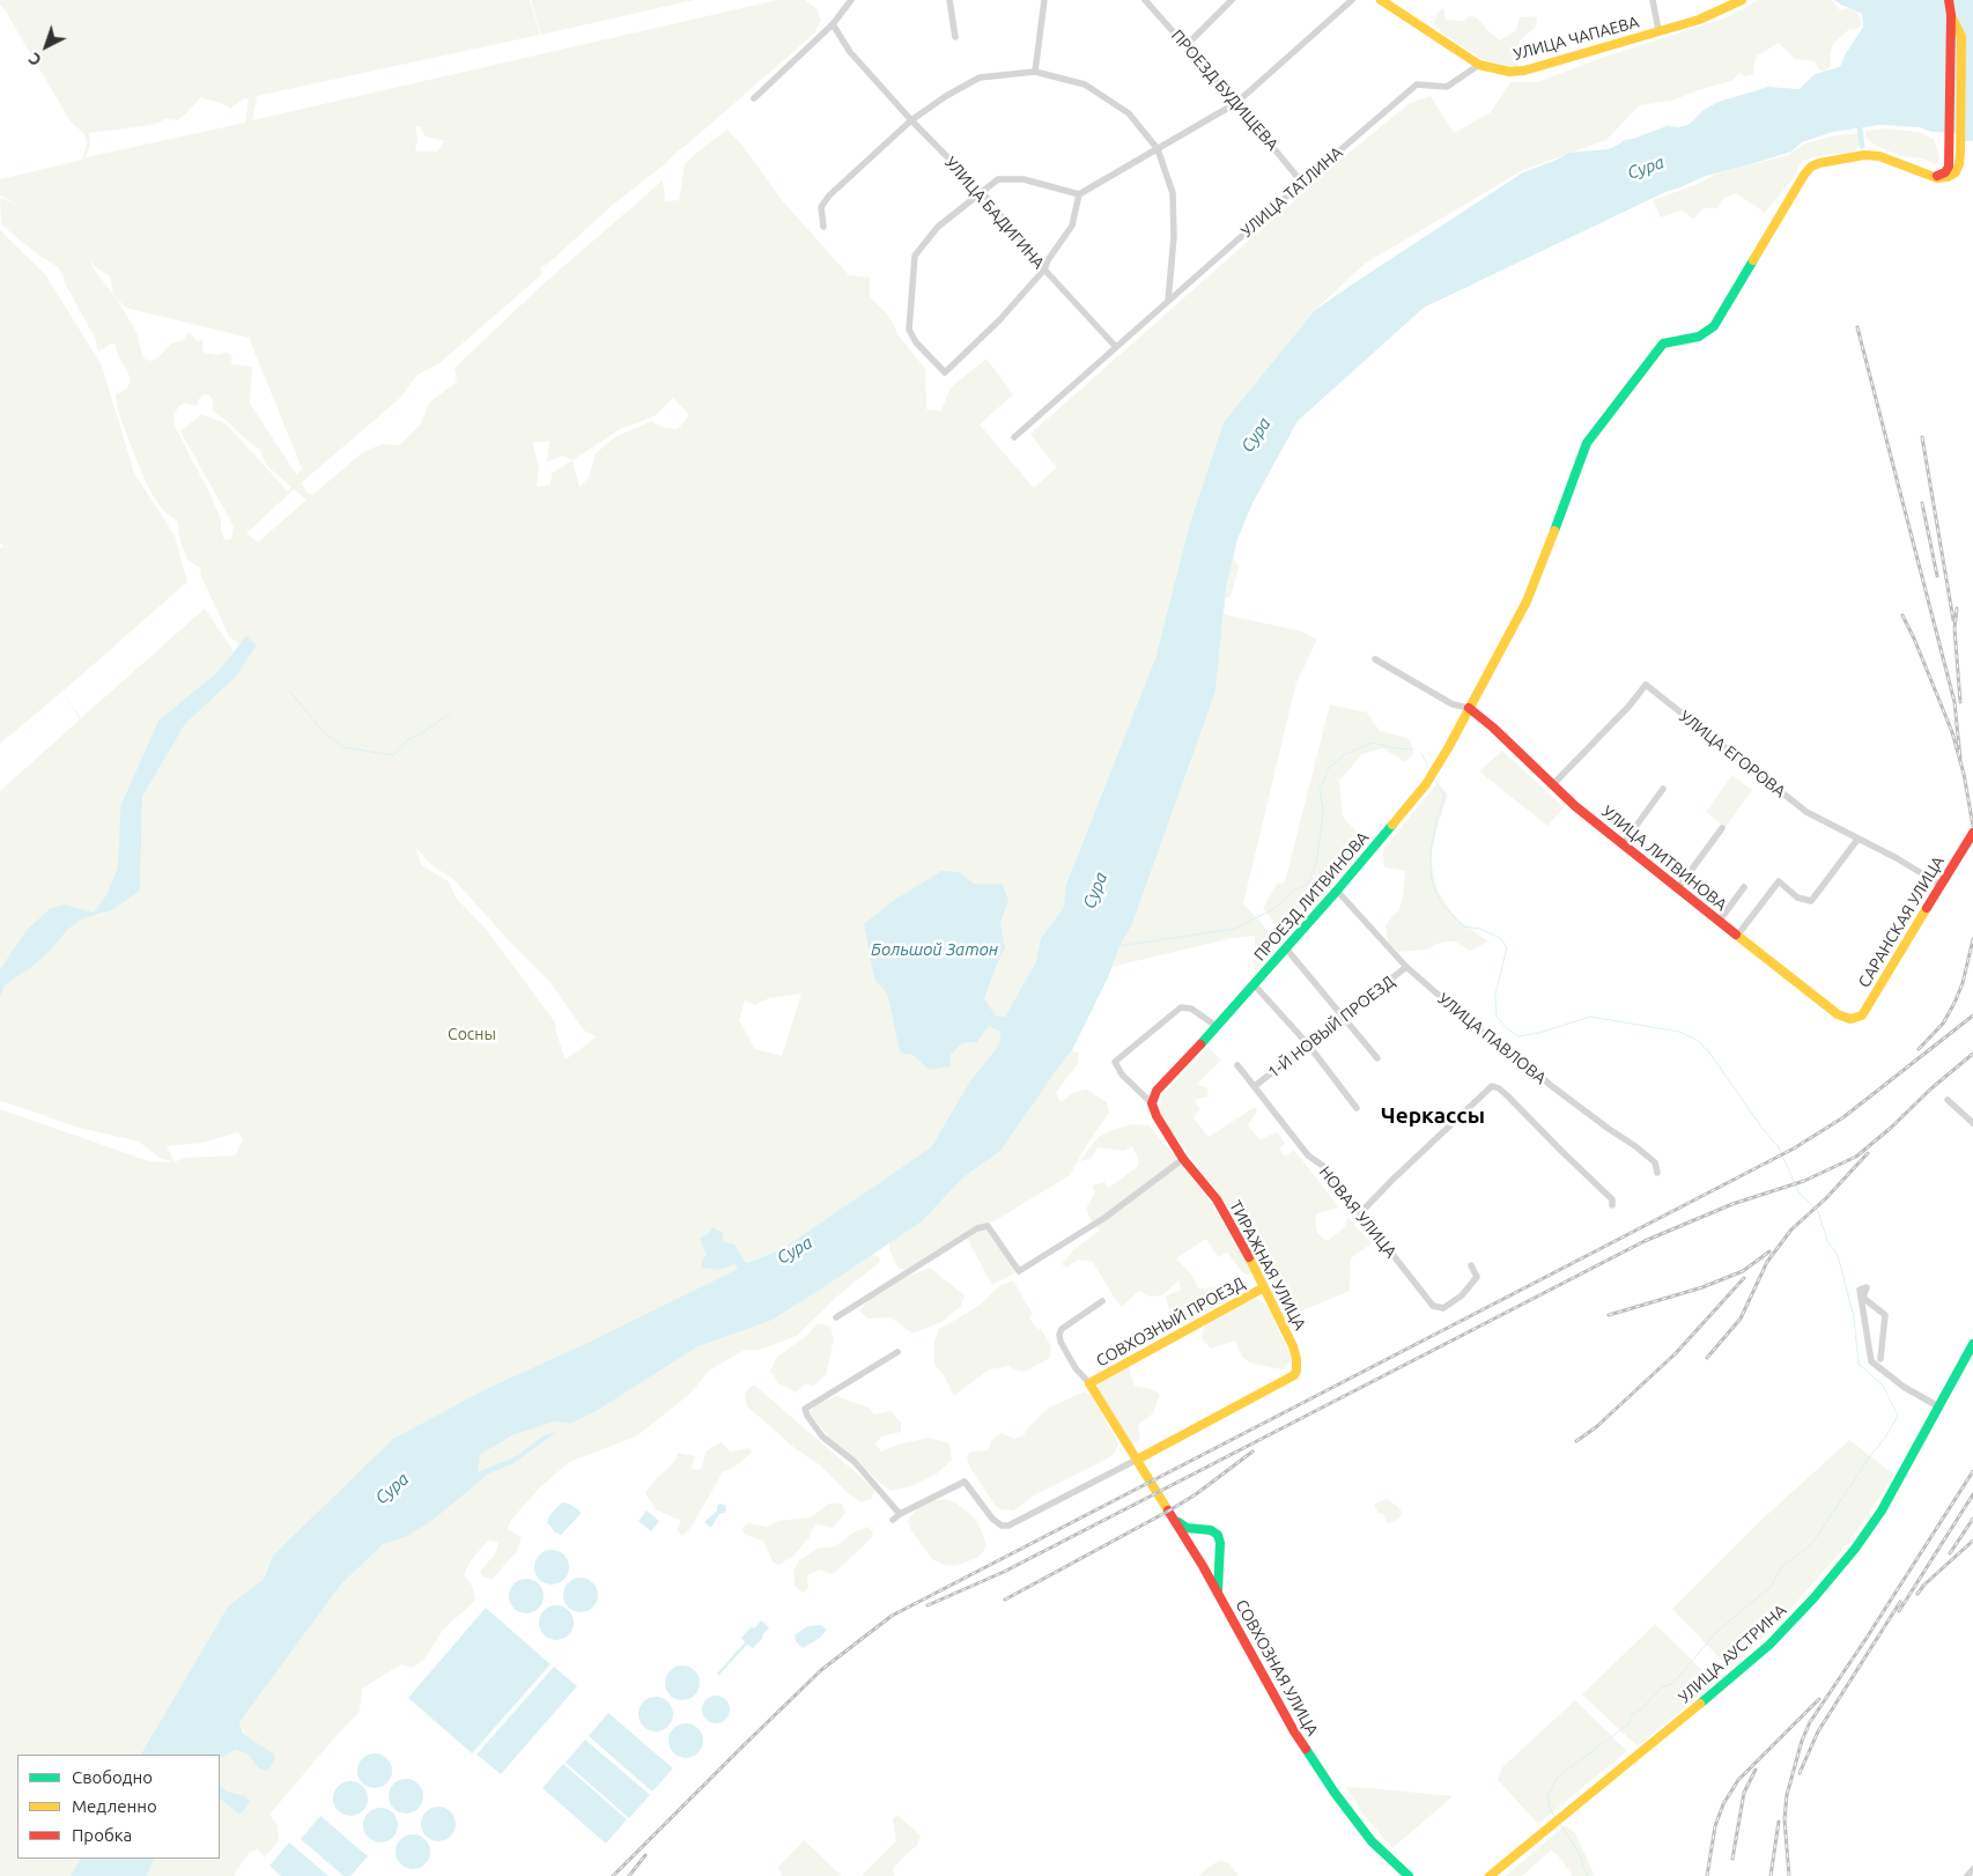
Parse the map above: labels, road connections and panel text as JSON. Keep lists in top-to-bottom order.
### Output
{
  "streets": {
    "main road": [
      "УЛИЦА ЧАПАЕВА",
      "УЛИЦА ЛИТВИНОВА",
      "ПРОЕЗД ЛИТВИНОВА",
      "САРАНСКАЯ УЛИЦА",
      "ТИРАЖНАЯ УЛИЦА",
      "СОВХОЗНЫЙ ПРОЕЗД",
      "УЛИЦА АУСТРИНА",
      "СОВХОЗНАЯ УЛИЦА"
    ],
    "street": [
      "ПРОЕЗД БУДИЩЕВА",
      "УЛИЦА ТАТЛИНА",
      "УЛИЦА БАДИГИНА",
      "УЛИЦА ЕГОРОВА",
      "1-Й НОВЫЙ ПРОЕЗД",
      "УЛИЦА ПАВЛОВА",
      "НОВАЯ УЛИЦА"
    ]
  },
  "crossings": [
    ["УЛИЦА ЧАПАЕВА", "УЛИЦА ТАТЛИНА"],
    ["ПРОЕЗД БУДИЩЕВА", "УЛИЦА ТАТЛИНА"],
    ["УЛИЦА ТАТЛИНА", "УЛИЦА БАДИГИНА"],
    ["УЛИЦА ЕГОРОВА", "УЛИЦА ЛИТВИНОВА"],
    ["УЛИЦА ЕГОРОВА", "САРАНСКАЯ УЛИЦА"],
    ["УЛИЦА ЛИТВИНОВА", "ПРОЕЗД ЛИТВИНОВА"],
    ["УЛИЦА ЛИТВИНОВА", "САРАНСКАЯ УЛИЦА"],
    ["ПРОЕЗД ЛИТВИНОВА", "УЛИЦА ПАВЛОВА"],
    ["ПРОЕЗД ЛИТВИНОВА", "ТИРАЖНАЯ УЛИЦА"],
    ["1-Й НОВЫЙ ПРОЕЗД", "УЛИЦА ПАВЛОВА"],
    ["1-Й НОВЫЙ ПРОЕЗД", "НОВАЯ УЛИЦА"],
    ["ТИРАЖНАЯ УЛИЦА", "СОВХОЗНЫЙ ПРОЕЗД"],
    ["ТИРАЖНАЯ УЛИЦА", "СОВХОЗНАЯ УЛИЦА"],
    ["СОВХОЗНЫЙ ПРОЕЗД", "СОВХОЗНАЯ УЛИЦА"]
  ],
  "districts": ["Черкассы"],
  "water": ["Сура", "Большой Затон"],
  "parks": ["Сосны"],
  "legend": ["Свободно", "Медленно", "Пробка"],
  "north": "bottom left"
}
